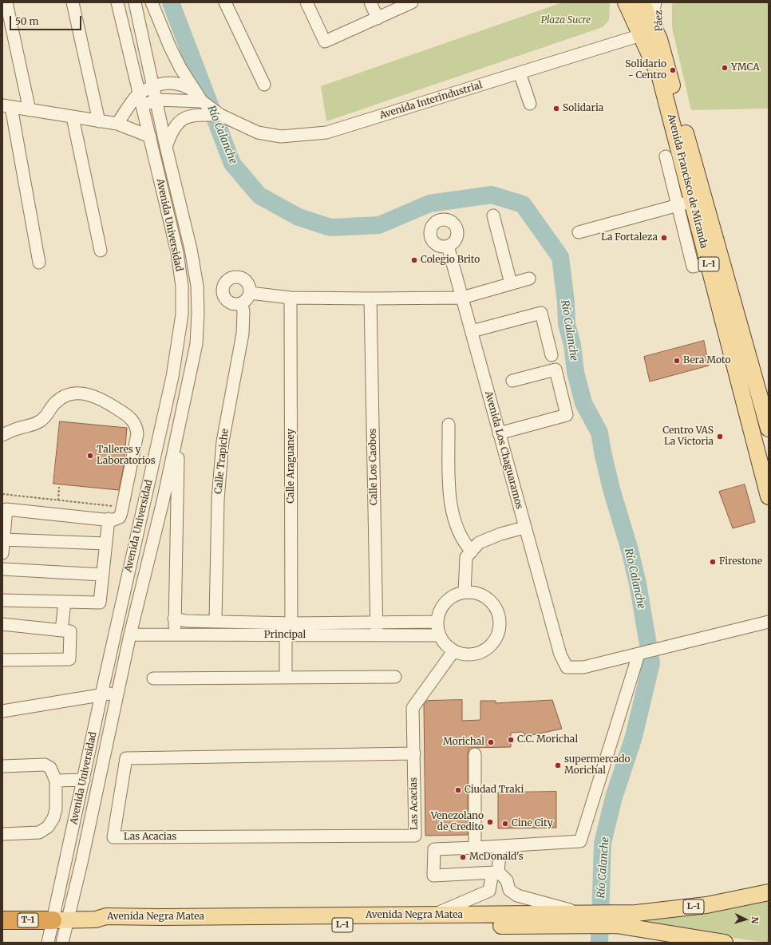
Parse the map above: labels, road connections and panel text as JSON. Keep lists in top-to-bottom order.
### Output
{
  "streets": {
    "highway": ["T-1"],
    "main road": ["Avenida Francisco de Miranda", "L-1", "Avenida Negra Matea"],
    "street": [
      "Páez",
      "Avenida Interindustrial",
      "Avenida Universidad",
      "Avenida Los Chaguaramos",
      "Calle Trapiche",
      "Calle Araguaney",
      "Calle Los Caobos",
      "Principal",
      "Las Acacias"
    ]
  },
  "crossings": [
    ["Páez", "Avenida Francisco de Miranda"],
    ["Avenida Interindustrial", "Avenida Francisco de Miranda"],
    ["Avenida Interindustrial", "Avenida Universidad"],
    ["Avenida Interindustrial", "L-1"],
    ["Avenida Francisco de Miranda", "L-1"],
    ["Avenida Universidad", "L-1"],
    ["Avenida Universidad", "Principal"],
    ["Avenida Universidad", "T-1"],
    ["L-1", "Avenida Negra Matea"],
    ["L-1", "T-1"],
    ["Calle Trapiche", "Principal"],
    ["Calle Araguaney", "Principal"],
    ["Calle Los Caobos", "Principal"],
    ["Principal", "Las Acacias"]
  ],
  "water": ["Río Calanche"],
  "parks": ["Plaza Sucre"],
  "places": [
    "YMCA",
    "Solidario - Centro",
    "Solidaria",
    "La Fortaleza",
    "Colegio Brito",
    "Bera Moto",
    "Centro VAS La Victoria",
    "Talleres y Laboratorios",
    "Firestone",
    "C.C. Morichal",
    "Morichal",
    "supermercado Morichal",
    "Ciudad Traki",
    "Venezolano de Credito",
    "Cine City",
    "McDonald's"
  ],
  "scale_bar": "50 m",
  "north": "right"
}
